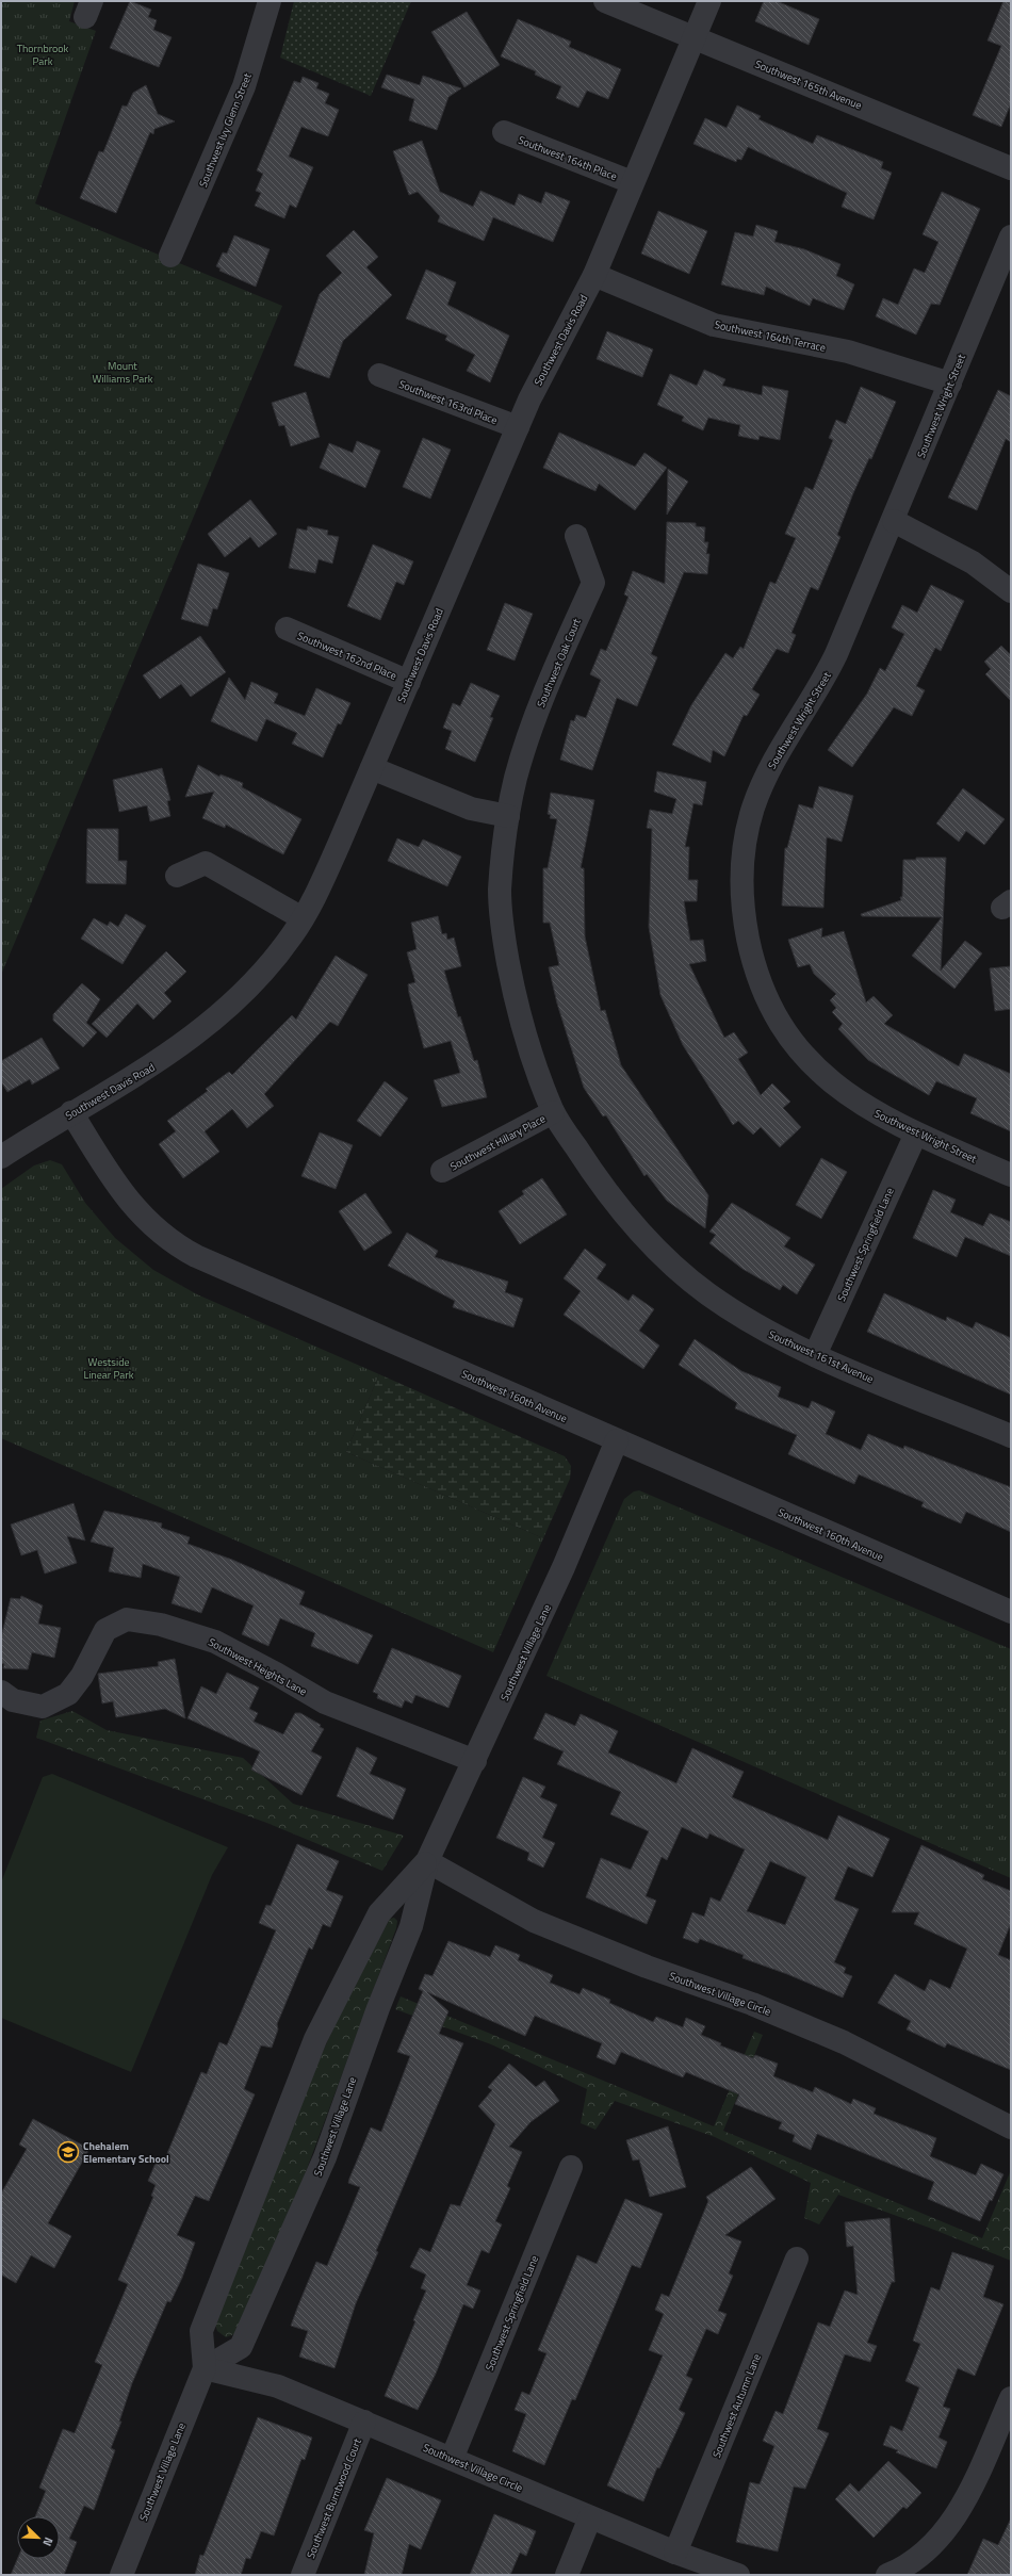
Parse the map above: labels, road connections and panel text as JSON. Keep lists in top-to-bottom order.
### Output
{
  "streets": {
    "street": [
      "Southwest 165th Avenue",
      "Southwest Ivy Glenn Street",
      "Southwest 164th Place",
      "Southwest 164th Terrace",
      "Southwest Davis Road",
      "Southwest 163rd Place",
      "Southwest Wright Street",
      "Southwest 162nd Place",
      "Southwest Oak Court",
      "Southwest Hillary Place",
      "Southwest Springfield Lane",
      "Southwest 161st Avenue",
      "Southwest 160th Avenue",
      "Southwest Village Lane",
      "Southwest Heights Lane",
      "Southwest Village Circle",
      "Southwest Autumn Lane",
      "Southwest Burntwood Court"
    ]
  },
  "crossings": [
    ["Southwest 165th Avenue", "Southwest Davis Road"],
    ["Southwest 164th Place", "Southwest Davis Road"],
    ["Southwest 164th Terrace", "Southwest Davis Road"],
    ["Southwest 164th Terrace", "Southwest Wright Street"],
    ["Southwest Davis Road", "Southwest 163rd Place"],
    ["Southwest Davis Road", "Southwest 162nd Place"],
    ["Southwest Davis Road", "Southwest 160th Avenue"],
    ["Southwest Wright Street", "Southwest Springfield Lane"],
    ["Southwest Oak Court", "Southwest 161st Avenue"],
    ["Southwest Hillary Place", "Southwest 161st Avenue"],
    ["Southwest Springfield Lane", "Southwest 161st Avenue"],
    ["Southwest Springfield Lane", "Southwest Village Circle"],
    ["Southwest 160th Avenue", "Southwest Village Lane"],
    ["Southwest Village Lane", "Southwest Heights Lane"],
    ["Southwest Village Lane", "Southwest Village Circle"],
    ["Southwest Village Circle", "Southwest Autumn Lane"],
    ["Southwest Village Circle", "Southwest Burntwood Court"]
  ],
  "parks": ["Thornbrook Park", "Mount Williams Park", "Westside Linear Park"],
  "places": {
    "school or university": ["Chehalem Elementary School"]
  },
  "north": "bottom right"
}
